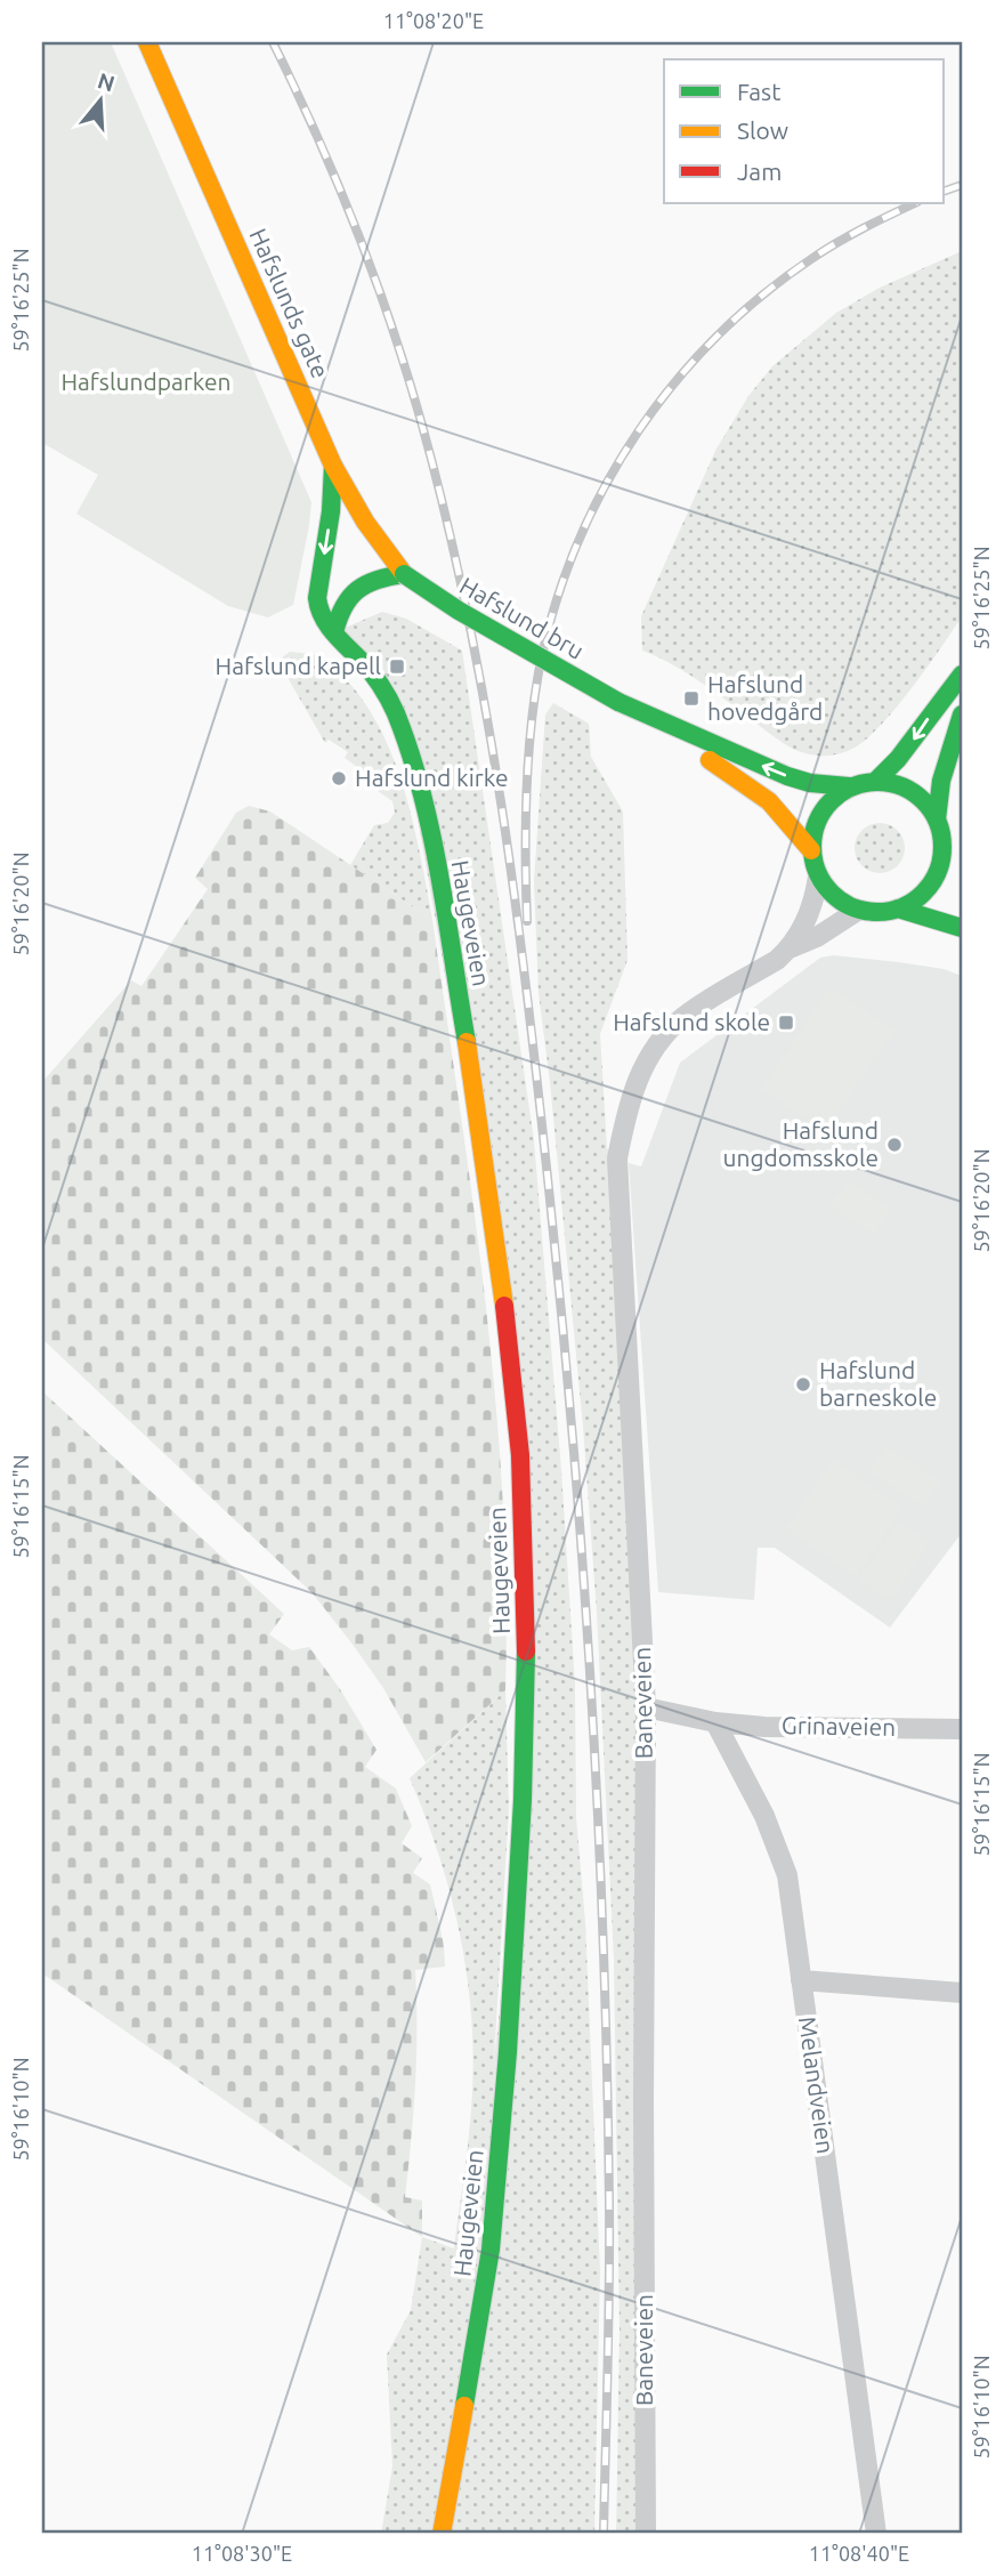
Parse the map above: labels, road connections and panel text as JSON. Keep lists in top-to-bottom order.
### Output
{
  "streets": {
    "main road": ["Hafslunds gate", "Hafslund bru", "Haugeveien"],
    "street": ["Baneveien", "Grinaveien", "Melandveien"]
  },
  "crossings": [
    ["Hafslunds gate", "Hafslund bru"],
    ["Hafslunds gate", "Haugeveien"],
    ["Grinaveien", "Melandveien"]
  ],
  "parks": ["Hafslundparken"],
  "places": {
    "transit": ["Hafslund kapell", "Hafslund hovedgård", "Hafslund skole"],
    "other": ["Hafslund kirke", "Hafslund ungdomsskole", "Hafslund barneskole"]
  },
  "legend": ["Fast", "Slow", "Jam"],
  "north": "top",
  "coordinates": [
    "11°08'20\"E",
    "59°16'25\"N",
    "59°16'20\"N",
    "59°16'15\"N",
    "59°16'10\"N",
    "11°08'30\"E",
    "11°08'40\"E"
  ]
}
